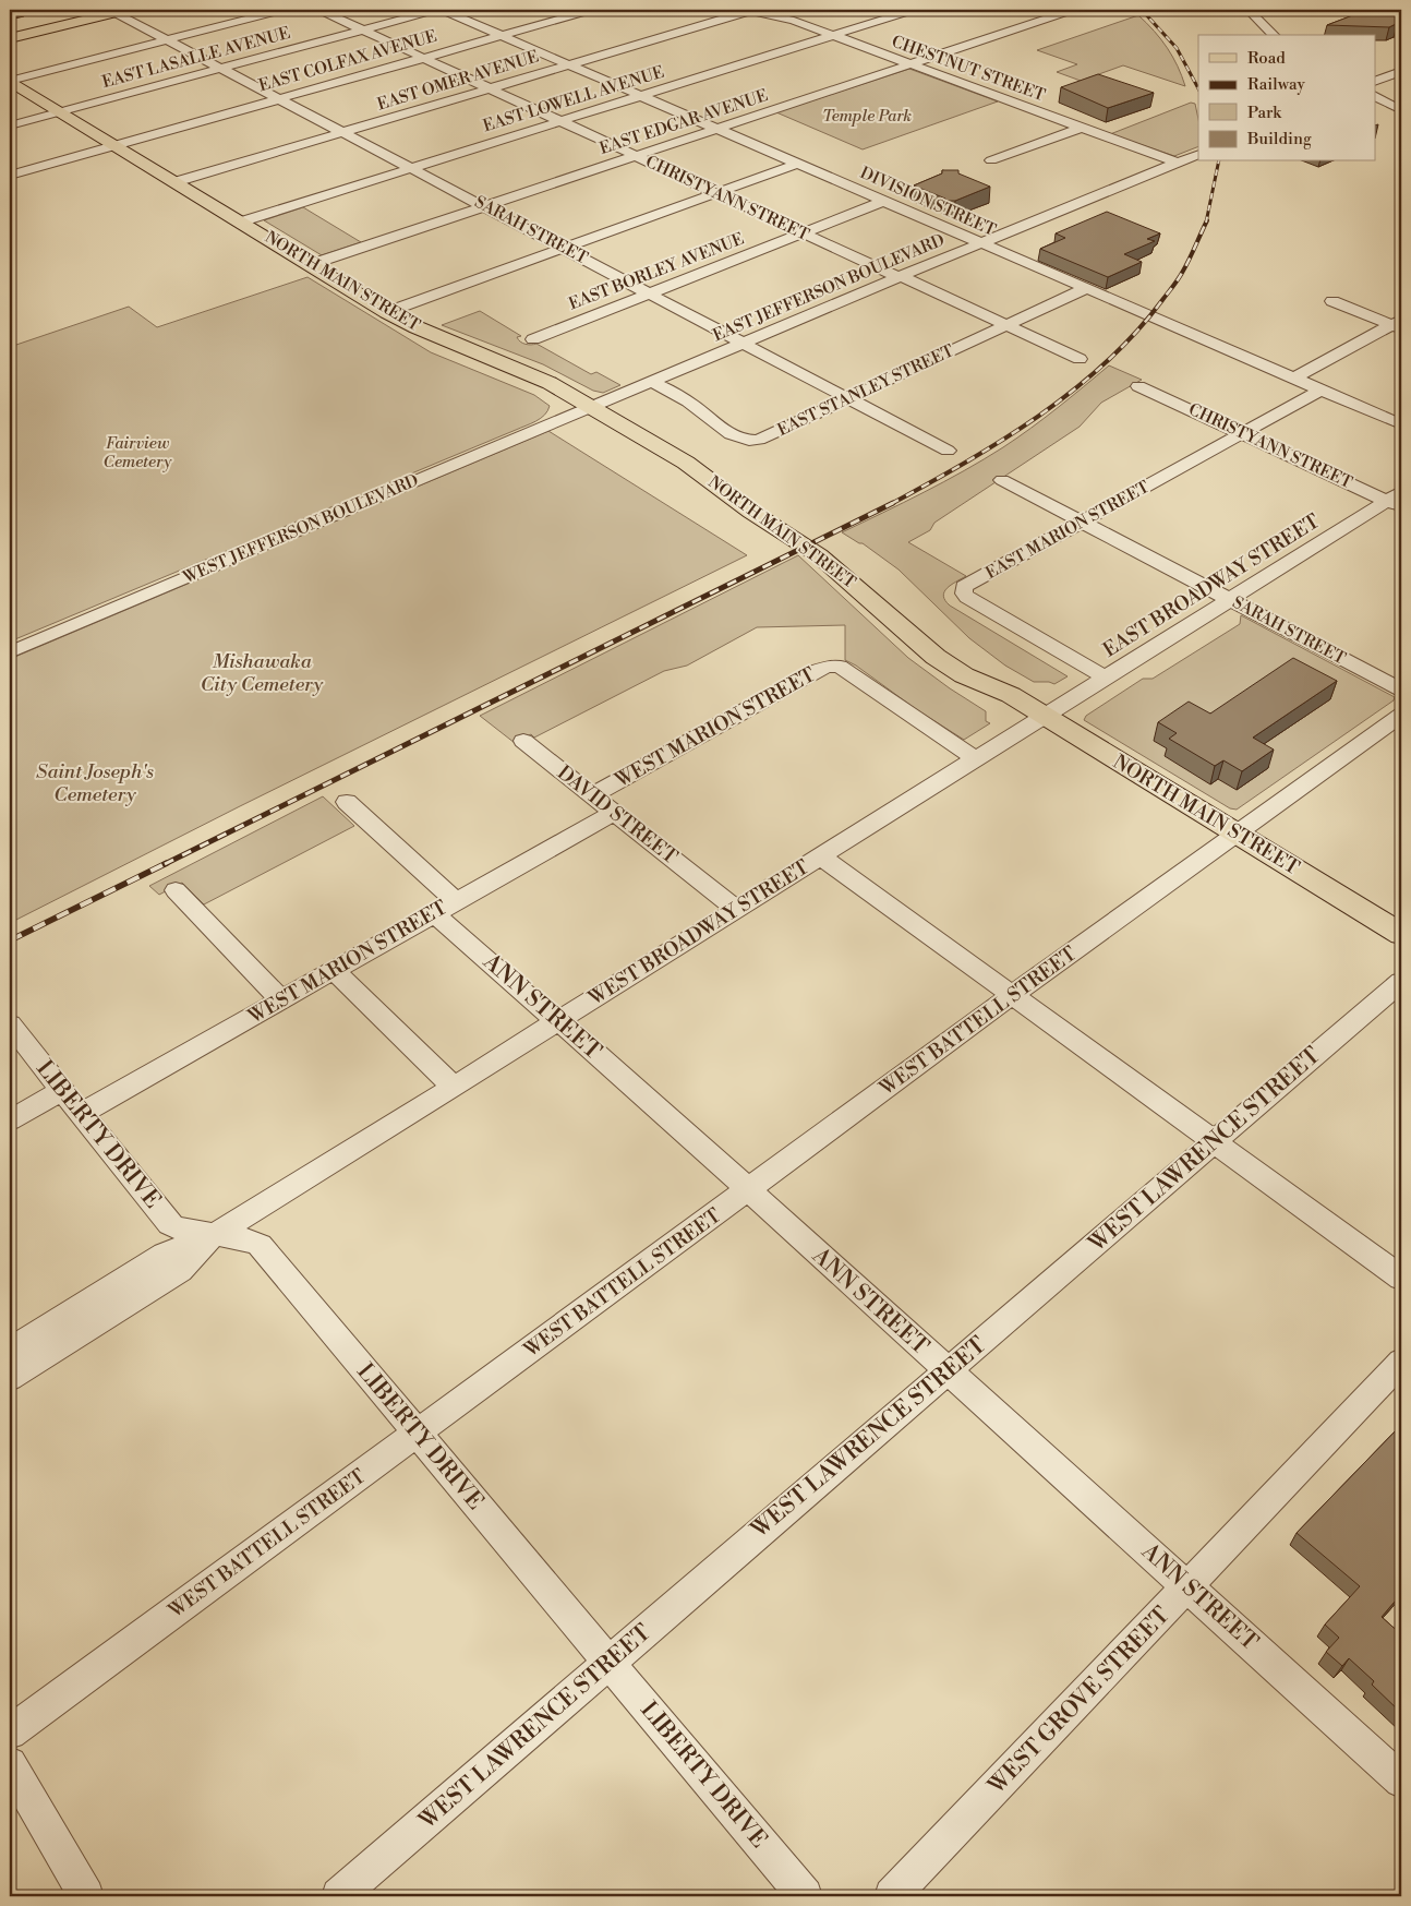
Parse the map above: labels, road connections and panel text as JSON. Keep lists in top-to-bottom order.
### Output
{
  "streets": {
    "main road": ["NORTH MAIN STREET"],
    "street": [
      "EAST LASALLE AVENUE",
      "EAST COLFAX AVENUE",
      "CHESTNUT STREET",
      "EAST OMER AVENUE",
      "EAST LOWELL AVENUE",
      "EAST EDGAR AVENUE",
      "CHRISTYANN STREET",
      "DIVISION STREET",
      "SARAH STREET",
      "EAST BORLEY AVENUE",
      "EAST JEFFERSON BOULEVARD",
      "EAST STANLEY STREET",
      "WEST JEFFERSON BOULEVARD",
      "EAST MARION STREET",
      "EAST BROADWAY STREET",
      "WEST MARION STREET",
      "DAVID STREET",
      "WEST BROADWAY STREET",
      "ANN STREET",
      "WEST BATTELL STREET",
      "LIBERTY DRIVE",
      "WEST LAWRENCE STREET",
      "WEST GROVE STREET"
    ]
  },
  "crossings": [
    ["EAST LASALLE AVENUE", "CHRISTYANN STREET"],
    ["EAST LASALLE AVENUE", "SARAH STREET"],
    ["EAST LASALLE AVENUE", "NORTH MAIN STREET"],
    ["EAST COLFAX AVENUE", "CHRISTYANN STREET"],
    ["EAST COLFAX AVENUE", "DIVISION STREET"],
    ["EAST COLFAX AVENUE", "SARAH STREET"],
    ["EAST COLFAX AVENUE", "NORTH MAIN STREET"],
    ["CHESTNUT STREET", "EAST OMER AVENUE"],
    ["CHESTNUT STREET", "EAST LOWELL AVENUE"],
    ["CHESTNUT STREET", "EAST EDGAR AVENUE"],
    ["CHESTNUT STREET", "EAST JEFFERSON BOULEVARD"],
    ["EAST OMER AVENUE", "CHRISTYANN STREET"],
    ["EAST OMER AVENUE", "DIVISION STREET"],
    ["EAST OMER AVENUE", "SARAH STREET"],
    ["EAST OMER AVENUE", "NORTH MAIN STREET"],
    ["EAST LOWELL AVENUE", "CHRISTYANN STREET"],
    ["EAST LOWELL AVENUE", "DIVISION STREET"],
    ["EAST LOWELL AVENUE", "SARAH STREET"],
    ["EAST LOWELL AVENUE", "NORTH MAIN STREET"],
    ["EAST EDGAR AVENUE", "CHRISTYANN STREET"],
    ["EAST EDGAR AVENUE", "DIVISION STREET"],
    ["EAST EDGAR AVENUE", "SARAH STREET"],
    ["EAST EDGAR AVENUE", "NORTH MAIN STREET"],
    ["CHRISTYANN STREET", "EAST BORLEY AVENUE"],
    ["CHRISTYANN STREET", "EAST JEFFERSON BOULEVARD"],
    ["CHRISTYANN STREET", "EAST STANLEY STREET"],
    ["CHRISTYANN STREET", "EAST MARION STREET"],
    ["CHRISTYANN STREET", "EAST BROADWAY STREET"],
    ["DIVISION STREET", "EAST BORLEY AVENUE"],
    ["DIVISION STREET", "EAST JEFFERSON BOULEVARD"],
    ["DIVISION STREET", "EAST STANLEY STREET"],
    ["DIVISION STREET", "EAST MARION STREET"],
    ["SARAH STREET", "EAST BORLEY AVENUE"],
    ["SARAH STREET", "EAST JEFFERSON BOULEVARD"],
    ["SARAH STREET", "EAST STANLEY STREET"],
    ["SARAH STREET", "EAST MARION STREET"],
    ["SARAH STREET", "EAST BROADWAY STREET"],
    ["NORTH MAIN STREET", "EAST JEFFERSON BOULEVARD"],
    ["NORTH MAIN STREET", "WEST JEFFERSON BOULEVARD"],
    ["NORTH MAIN STREET", "EAST BROADWAY STREET"],
    ["NORTH MAIN STREET", "WEST BROADWAY STREET"],
    ["NORTH MAIN STREET", "WEST BATTELL STREET"],
    ["EAST JEFFERSON BOULEVARD", "EAST STANLEY STREET"],
    ["EAST JEFFERSON BOULEVARD", "WEST JEFFERSON BOULEVARD"],
    ["EAST MARION STREET", "EAST BROADWAY STREET"],
    ["EAST BROADWAY STREET", "WEST BROADWAY STREET"],
    ["WEST MARION STREET", "DAVID STREET"],
    ["WEST MARION STREET", "WEST BROADWAY STREET"],
    ["WEST MARION STREET", "ANN STREET"],
    ["WEST MARION STREET", "LIBERTY DRIVE"],
    ["DAVID STREET", "WEST BROADWAY STREET"],
    ["WEST BROADWAY STREET", "ANN STREET"],
    ["WEST BROADWAY STREET", "LIBERTY DRIVE"],
    ["ANN STREET", "WEST BATTELL STREET"],
    ["ANN STREET", "WEST LAWRENCE STREET"],
    ["ANN STREET", "WEST GROVE STREET"],
    ["WEST BATTELL STREET", "LIBERTY DRIVE"],
    ["LIBERTY DRIVE", "WEST LAWRENCE STREET"]
  ],
  "parks": [
    "Temple Park",
    "Fairview Cemetery",
    "Mishawaka City Cemetery",
    "Saint Joseph's Cemetery"
  ],
  "legend": [
    "Road",
    "Railway",
    "Park",
    "Building"
  ]
}
